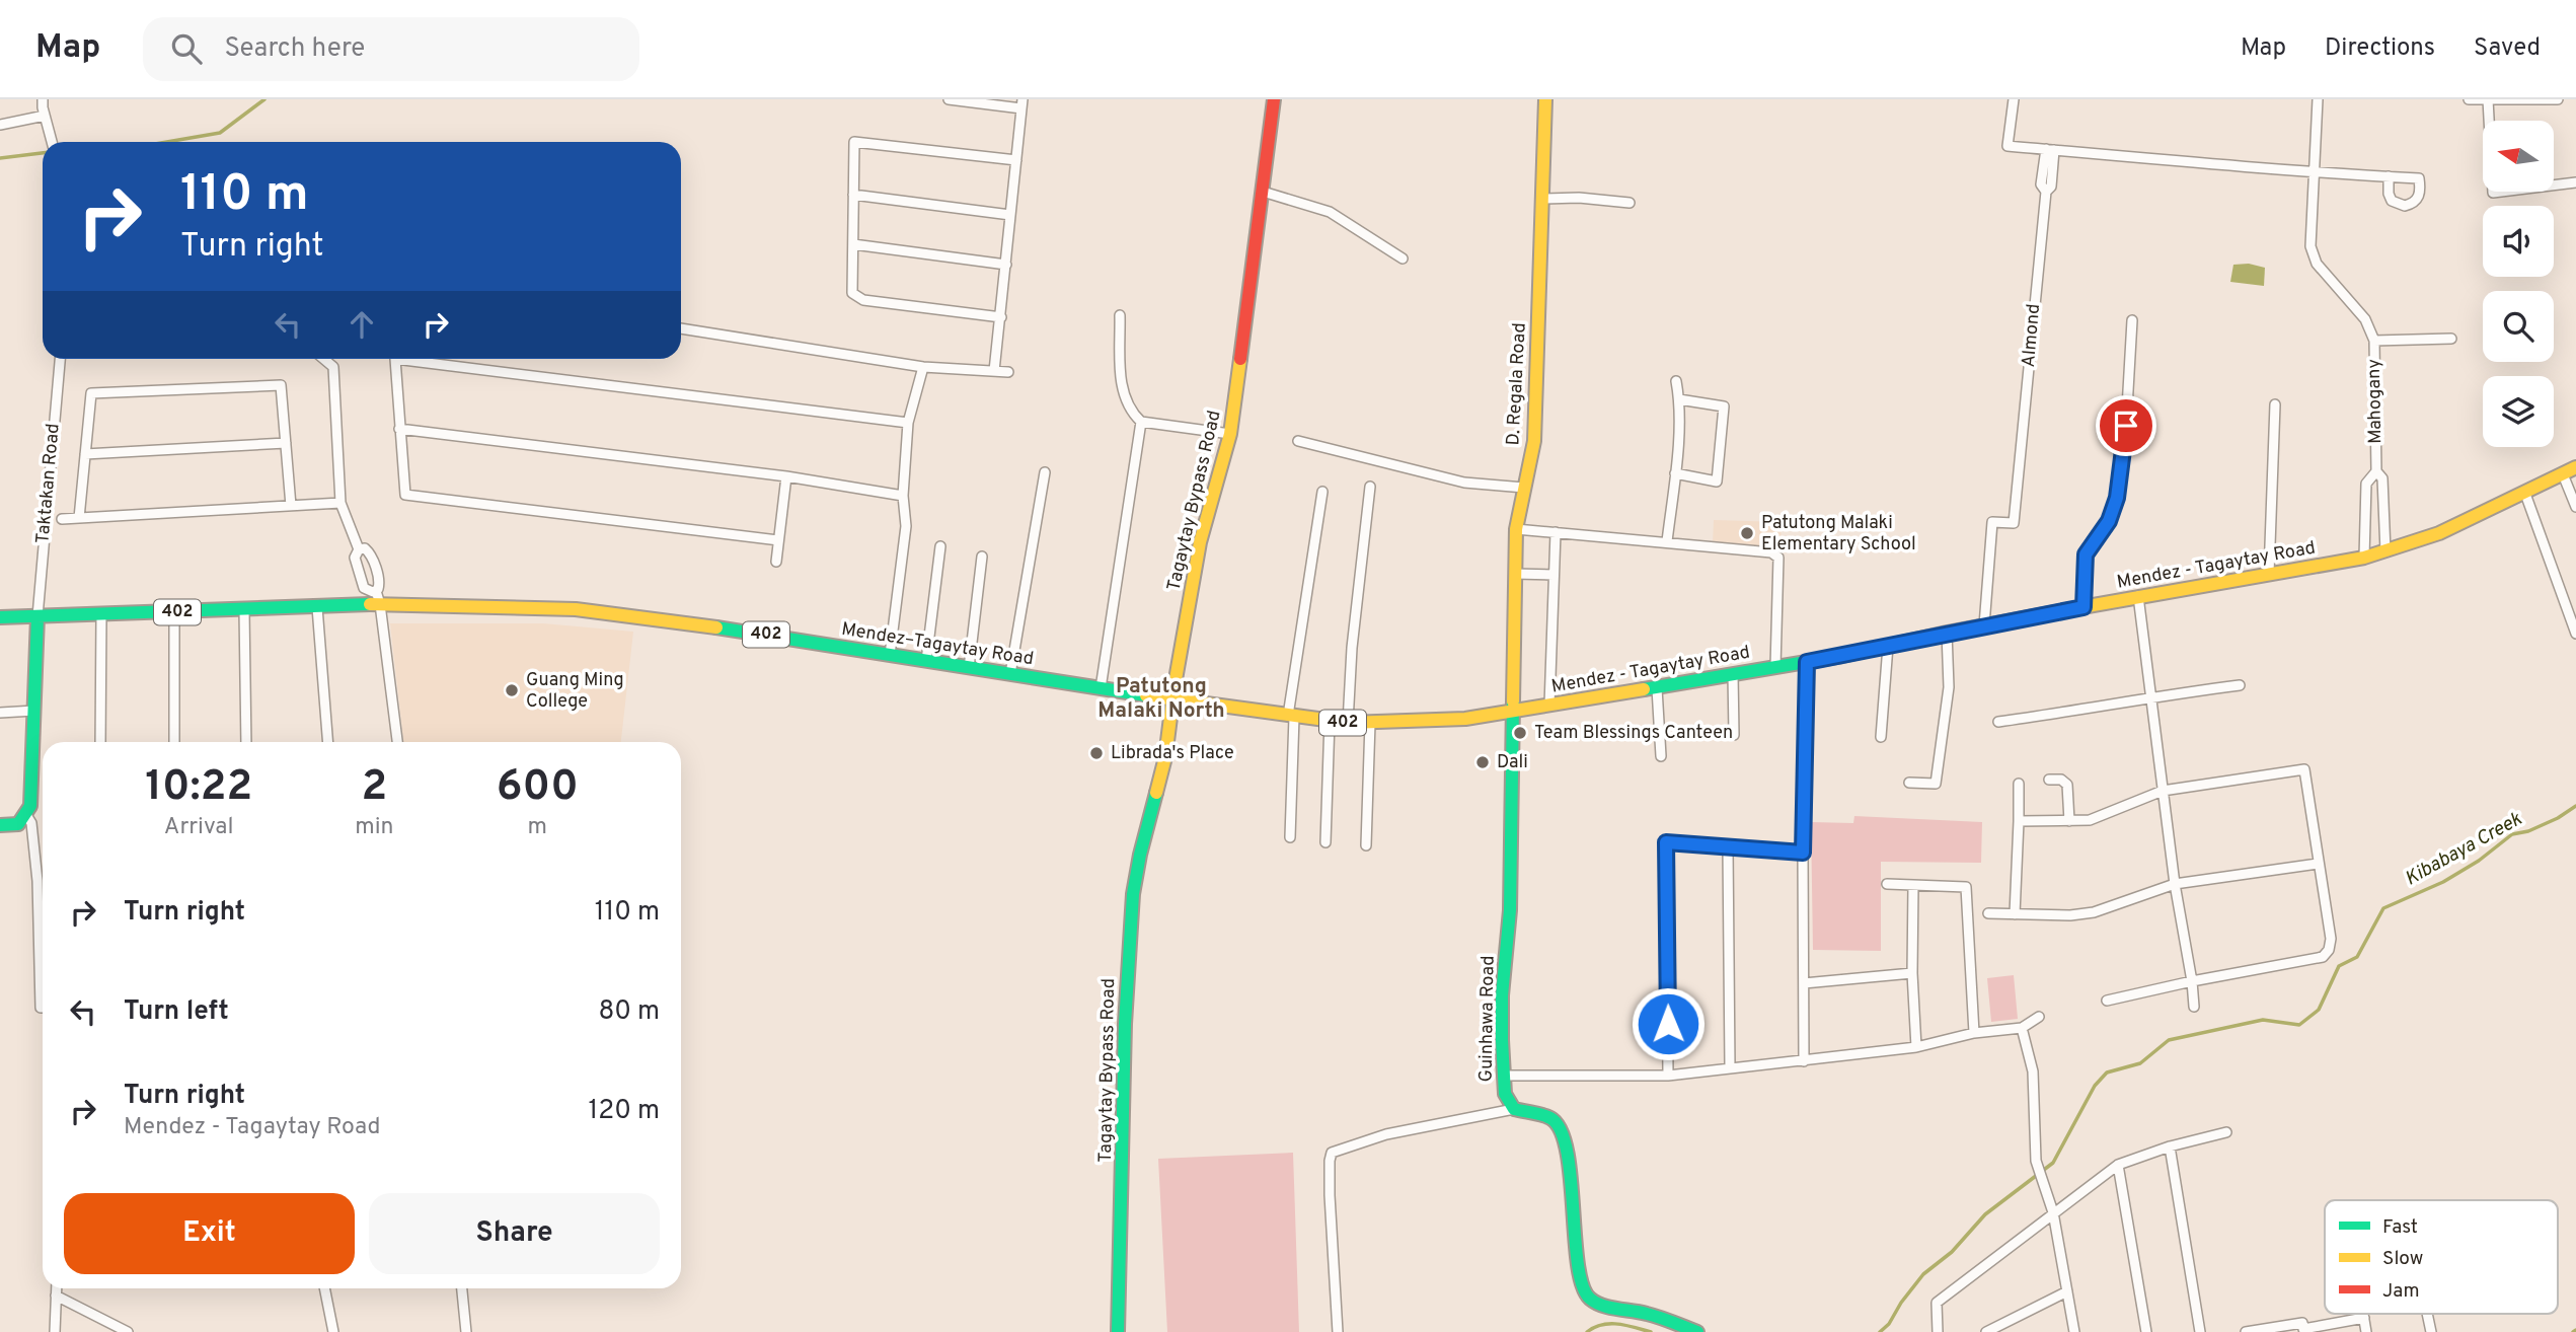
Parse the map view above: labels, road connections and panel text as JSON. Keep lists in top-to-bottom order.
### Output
{
  "streets": {
    "main road": [
      "D. Regala Road",
      "Tagaytay Bypass Road",
      "Mendez - Tagaytay Road",
      "402",
      "Mendez–Tagaytay Road",
      "Guinhawa Road"
    ],
    "street": ["Almond", "Mahogany", "Taktakan Road"]
  },
  "crossings": [
    ["Almond", "Mendez - Tagaytay Road"],
    ["D. Regala Road", "Mendez - Tagaytay Road"],
    ["D. Regala Road", "Mendez–Tagaytay Road"],
    ["D. Regala Road", "Guinhawa Road"],
    ["Mahogany", "Mendez - Tagaytay Road"],
    ["Taktakan Road", "402"],
    ["Tagaytay Bypass Road", "Mendez–Tagaytay Road"],
    ["Mendez - Tagaytay Road", "Mendez–Tagaytay Road"],
    ["Mendez - Tagaytay Road", "Guinhawa Road"],
    ["402", "Mendez–Tagaytay Road"],
    ["Mendez–Tagaytay Road", "Guinhawa Road"]
  ],
  "districts": ["Patutong Malaki North"],
  "water": ["Kibabaya Creek"],
  "places": [
    "Patutong Malaki Elementary School",
    "Guang Ming College",
    "Team Blessings Canteen",
    "Librada's Place",
    "Dali"
  ],
  "legend": ["Fast", "Slow", "Jam"],
  "north": "left",
  "page": {
    "header": "Map",
    "search": "Search here",
    "nav": ["Map", "Directions", "Saved"],
    "turn": ["110 m", "Turn right"],
    "eta": [
      "10:22",
      "Arrival",
      "2",
      "min",
      "600",
      "m"
    ],
    "list": [
      {
        "name": "Turn right",
        "value": "110 m"
      },
      {
        "name": "Turn left",
        "value": "80 m"
      },
      {
        "name": "Turn right",
        "note": "Mendez - Tagaytay Road",
        "value": "120 m"
      }
    ],
    "buttons": ["Exit", "Share"]
  }
}
